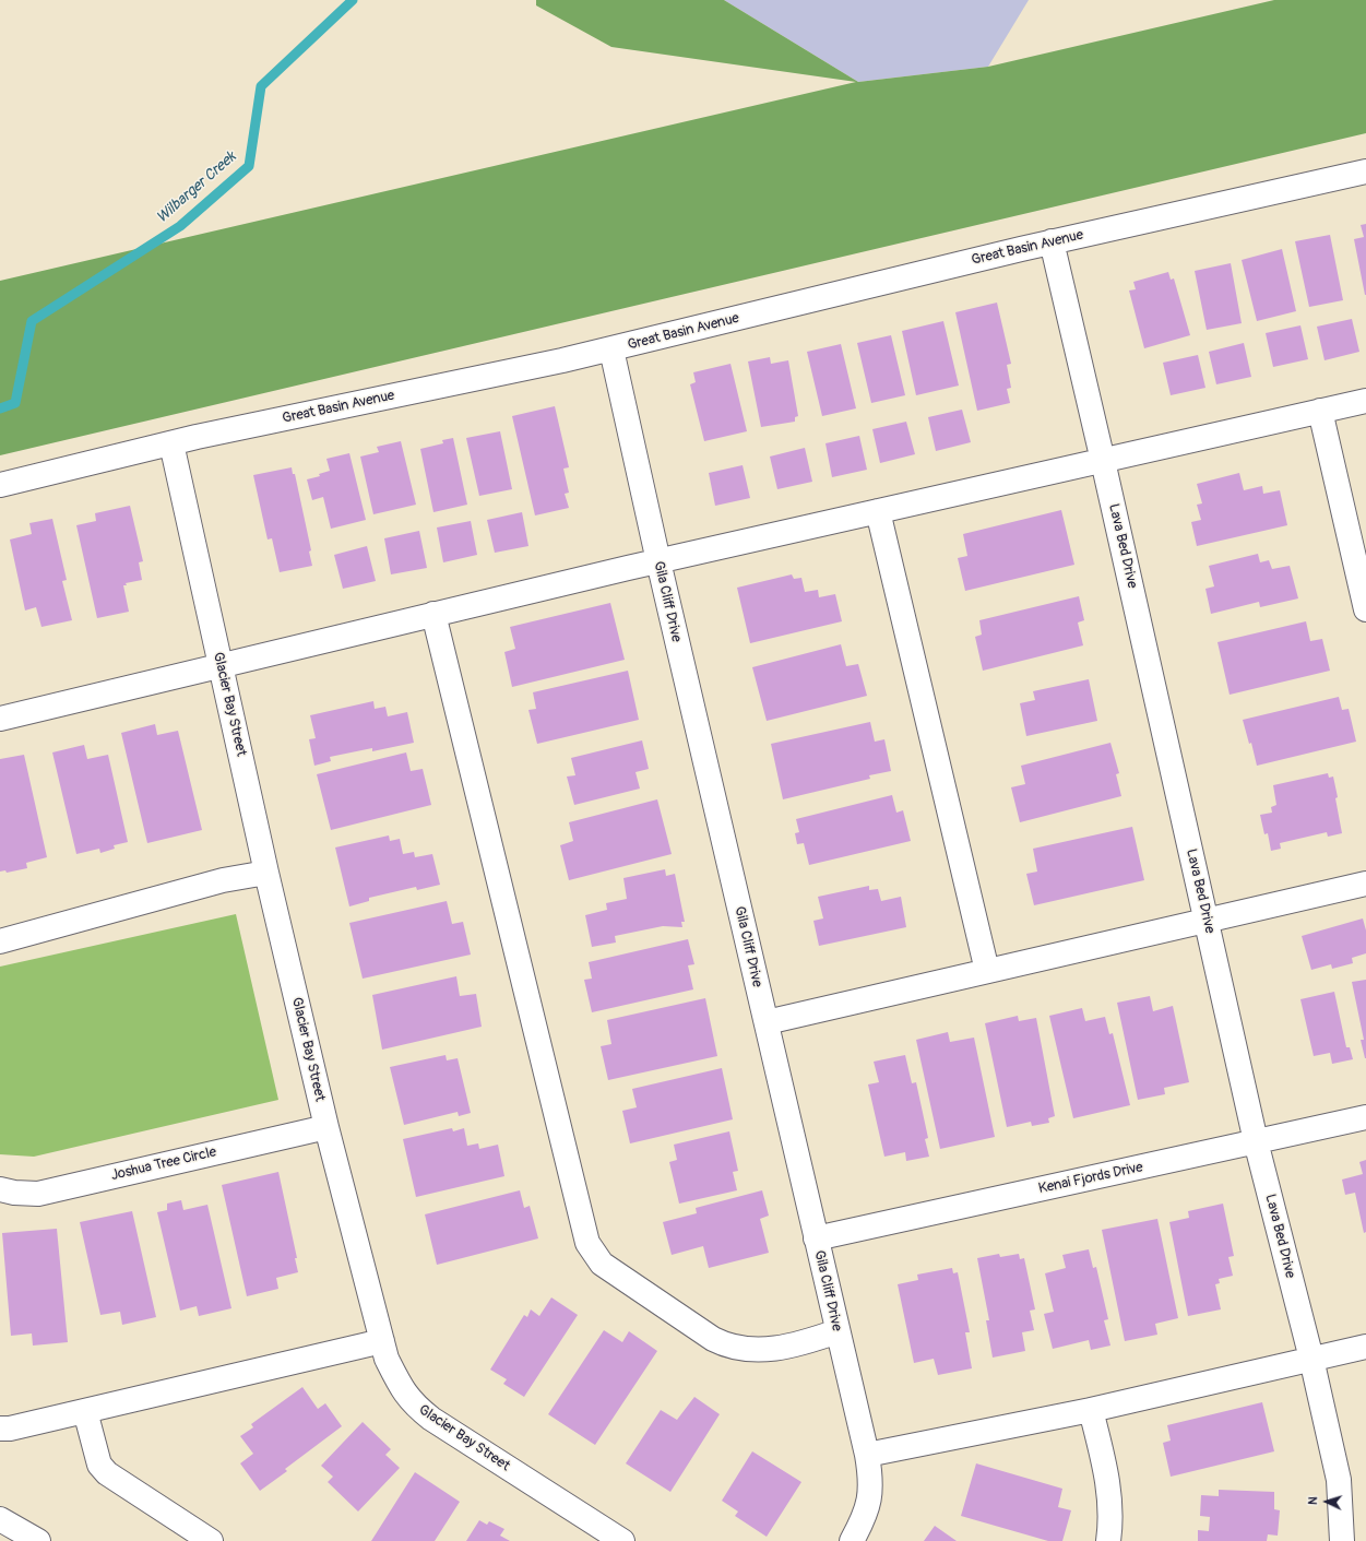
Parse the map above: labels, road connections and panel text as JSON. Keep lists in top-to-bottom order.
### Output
{
  "streets": {
    "street": [
      "Great Basin Avenue",
      "Lava Bed Drive",
      "Gila Cliff Drive",
      "Glacier Bay Street",
      "Joshua Tree Circle",
      "Kenai Fjords Drive"
    ]
  },
  "crossings": [
    ["Great Basin Avenue", "Lava Bed Drive"],
    ["Great Basin Avenue", "Gila Cliff Drive"],
    ["Great Basin Avenue", "Glacier Bay Street"],
    ["Lava Bed Drive", "Kenai Fjords Drive"],
    ["Gila Cliff Drive", "Kenai Fjords Drive"],
    ["Glacier Bay Street", "Joshua Tree Circle"]
  ],
  "water": ["Wilbarger Creek"],
  "north": "left"
}
